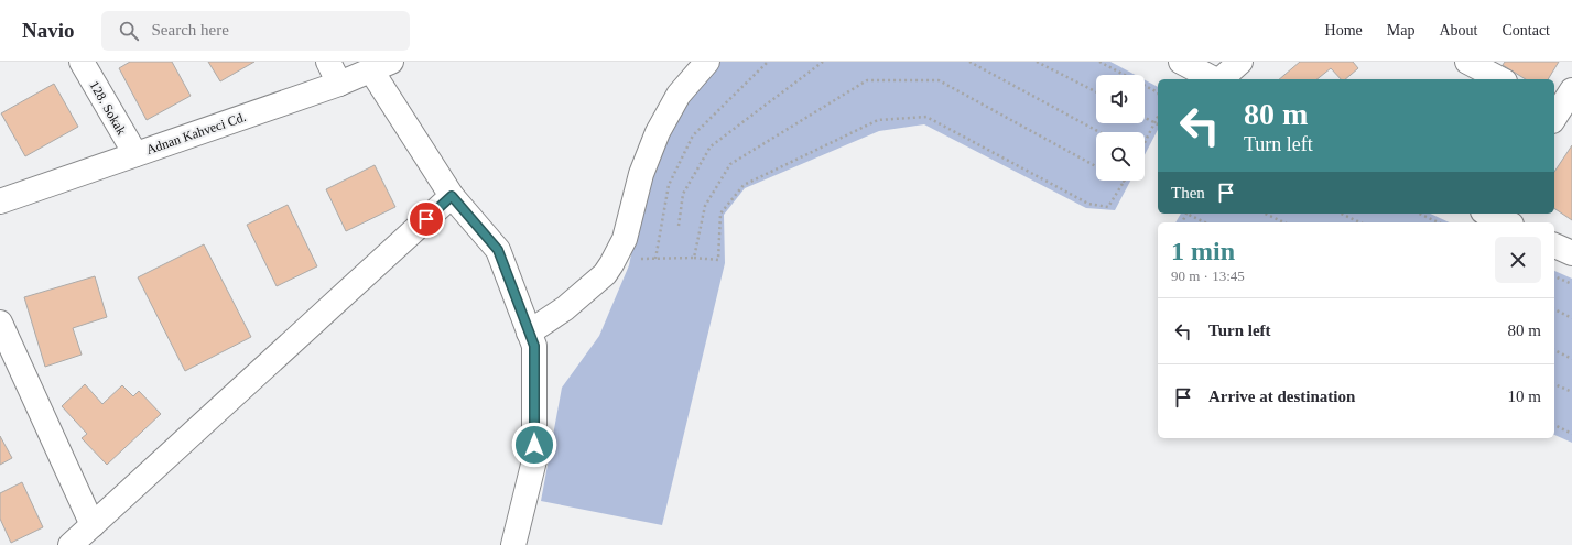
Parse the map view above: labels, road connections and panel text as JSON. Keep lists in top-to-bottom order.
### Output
{
  "streets": {
    "street": ["128. Sokak", "Adnan Kahveci Cd."]
  },
  "crossings": [
    ["128. Sokak", "Adnan Kahveci Cd."]
  ],
  "page": {
    "header": "Navio",
    "search": "Search here",
    "nav": [
      "Home",
      "Map",
      "About",
      "Contact"
    ],
    "turn": ["80 m", "Turn left"],
    "then": "Then",
    "heading": ["1 min", "90 m · 13:45"],
    "list": [
      {
        "name": "Turn left",
        "value": "80 m"
      },
      {
        "name": "Arrive at destination",
        "value": "10 m"
      }
    ]
  }
}
